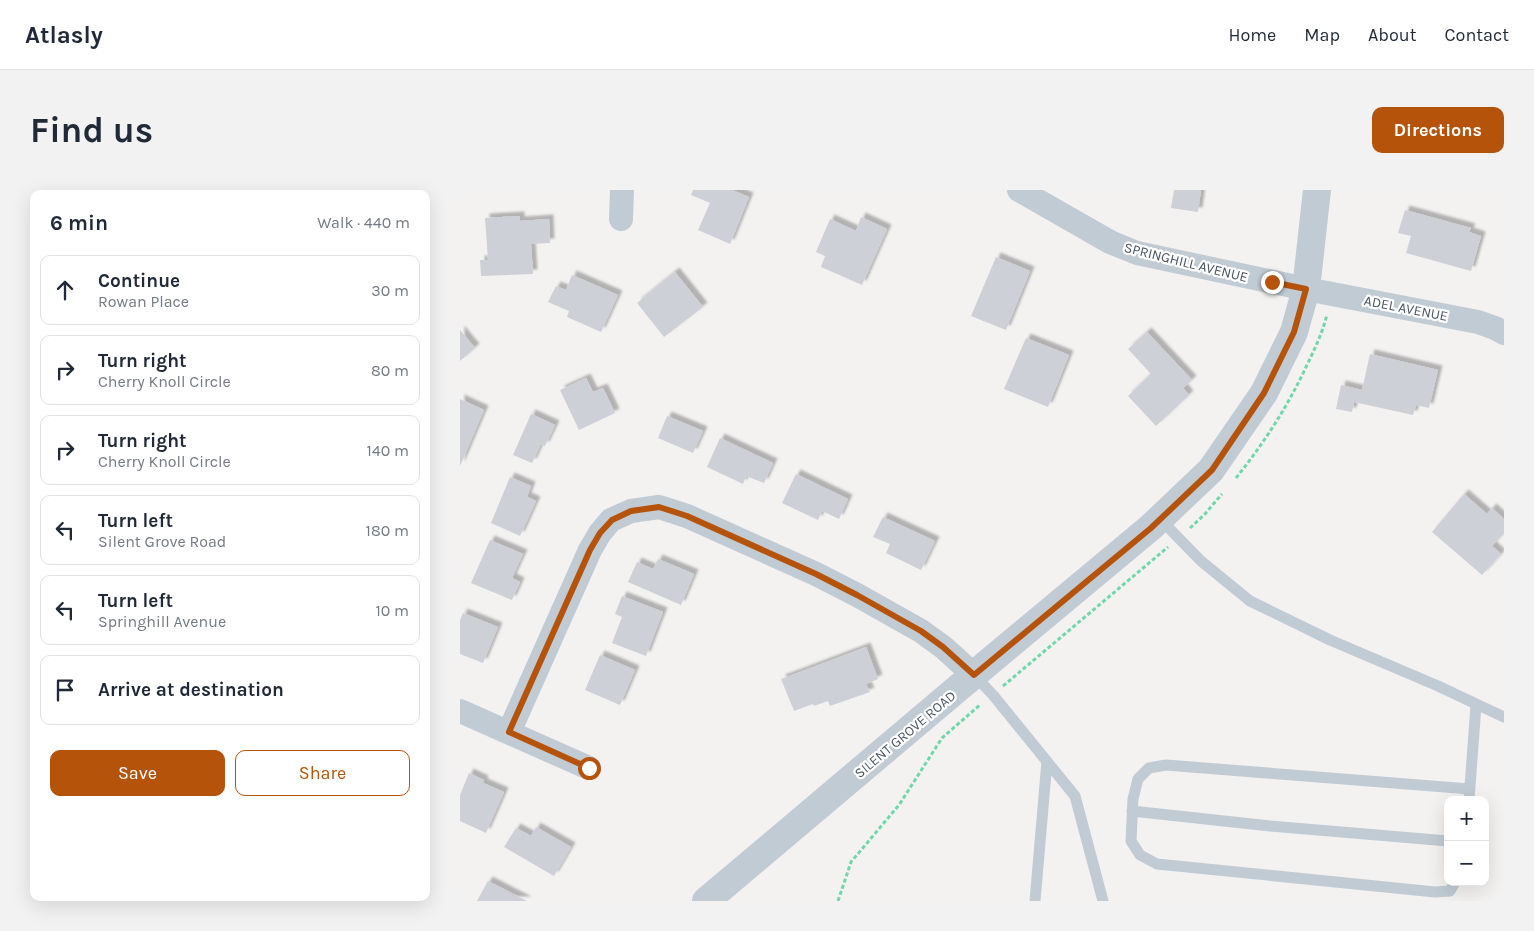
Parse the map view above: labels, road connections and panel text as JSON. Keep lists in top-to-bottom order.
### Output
{
  "streets": {
    "street": ["SPRINGHILL AVENUE", "ADEL AVENUE", "SILENT GROVE ROAD"]
  },
  "crossings": [
    ["SPRINGHILL AVENUE", "ADEL AVENUE"],
    ["SPRINGHILL AVENUE", "SILENT GROVE ROAD"],
    ["ADEL AVENUE", "SILENT GROVE ROAD"]
  ],
  "page": {
    "header": "Atlasly",
    "nav": [
      "Home",
      "Map",
      "About",
      "Contact"
    ],
    "buttons": [
      "Directions",
      ["Save", "Share"]
    ],
    "title": "Find us",
    "heading": ["6 min", "Walk · 440 m"],
    "list": [
      ["Continue", "Rowan Place", "30 m"],
      ["Turn right", "Cherry Knoll Circle", "80 m"],
      ["Turn right", "Cherry Knoll Circle", "140 m"],
      ["Turn left", "Silent Grove Road", "180 m"],
      ["Turn left", "Springhill Avenue", "10 m"],
      "Arrive at destination"
    ],
    "map_buttons": ["+", "−"]
  }
}
